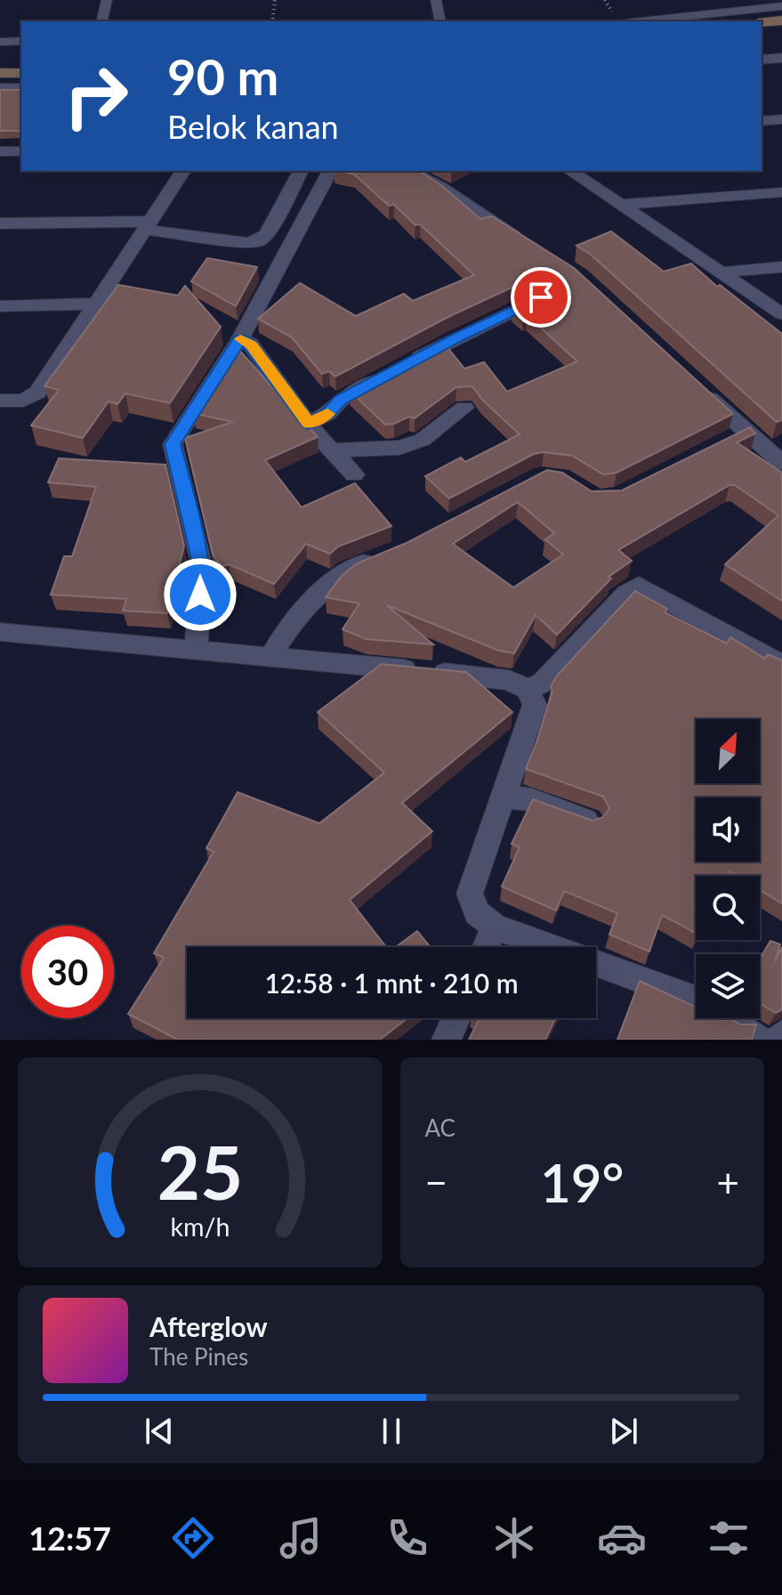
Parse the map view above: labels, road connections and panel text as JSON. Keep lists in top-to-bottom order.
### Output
{
  "north": "top right",
  "page": {
    "turn": ["90 m", "Belok kanan"],
    "limit": "30",
    "trip": "12:58 · 1 mnt · 210 m",
    "tile": "AC",
    "heat": ["−", "19°", "+"],
    "song": ["Afterglow", "The Pines"],
    "tabs": "12:57",
    "gauge": ["25", "km/h"]
  }
}
